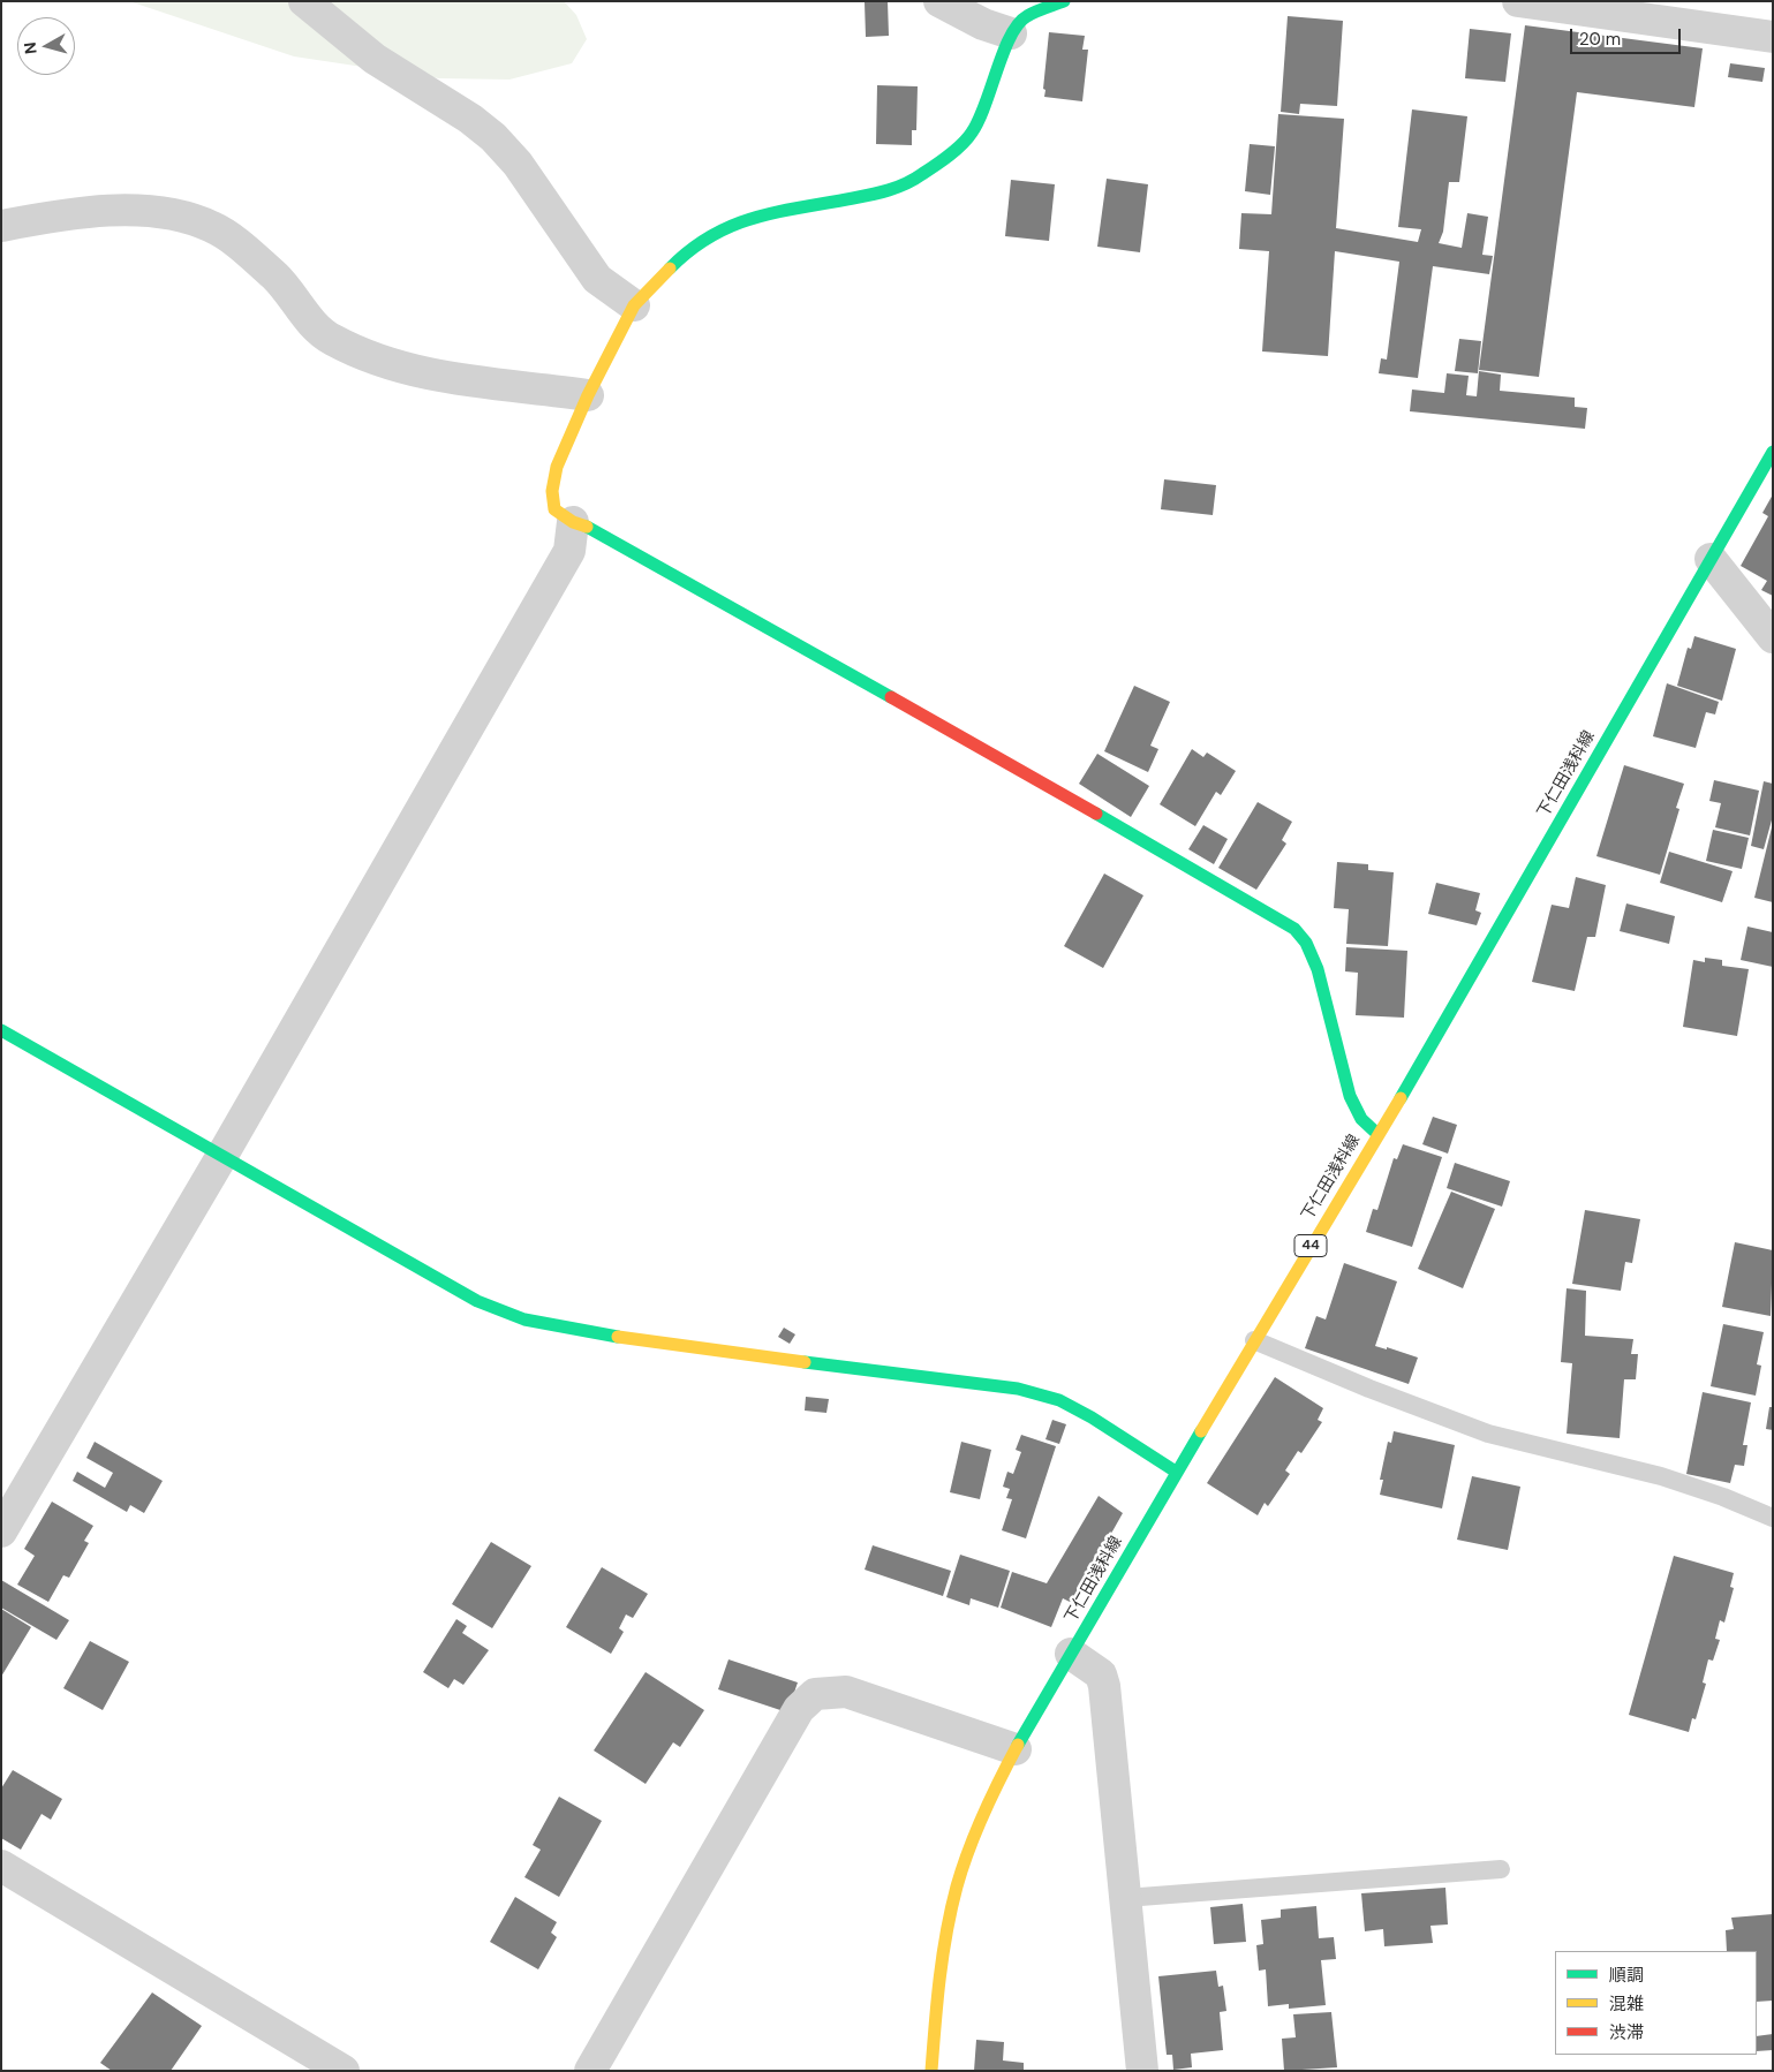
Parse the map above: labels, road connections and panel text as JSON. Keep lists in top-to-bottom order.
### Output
{
  "streets": {
    "street": ["下仁田浅科線", "44"]
  },
  "legend": ["順調", "混雑", "渋滞"],
  "scale_bar": "20 m",
  "north": "left"
}
